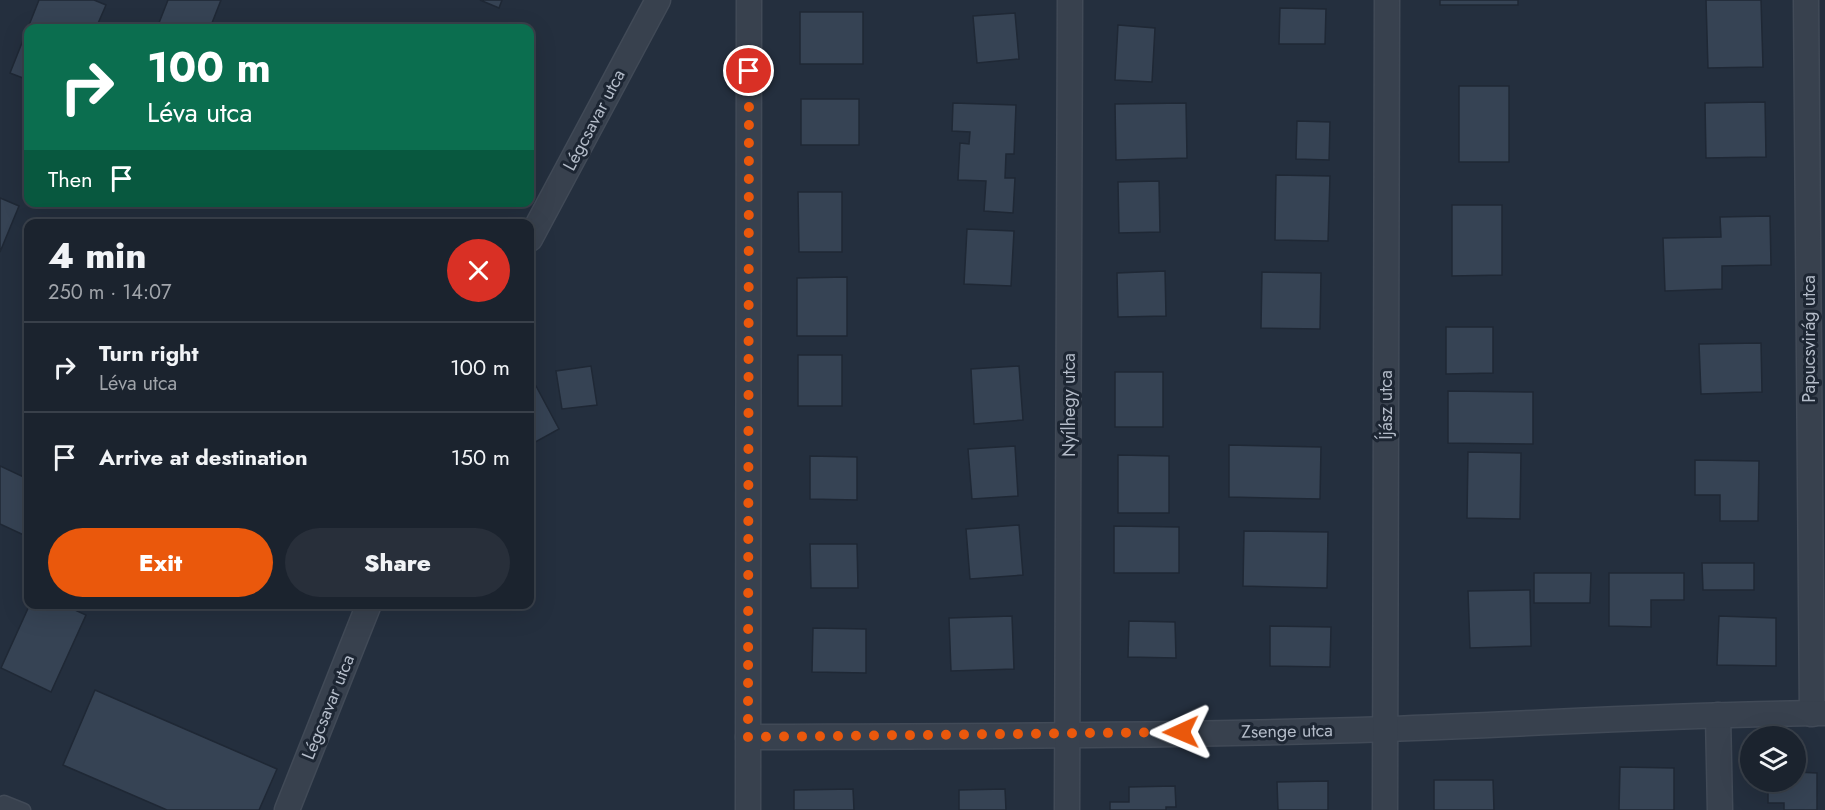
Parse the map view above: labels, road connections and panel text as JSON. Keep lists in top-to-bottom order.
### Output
{
  "streets": {
    "street": [
      "Légcsavar utca",
      "Papucsvirág utca",
      "Nyílhegy utca",
      "Íjász utca",
      "Zsenge utca"
    ]
  },
  "crossings": [
    ["Papucsvirág utca", "Zsenge utca"],
    ["Nyílhegy utca", "Zsenge utca"],
    ["Íjász utca", "Zsenge utca"]
  ],
  "page": {
    "turn": ["100 m", "Léva utca"],
    "then": "Then",
    "heading": ["4 min", "250 m · 14:07"],
    "list": [
      {
        "name": "Turn right",
        "note": "Léva utca",
        "value": "100 m"
      },
      {
        "name": "Arrive at destination",
        "value": "150 m"
      }
    ],
    "buttons": ["Exit", "Share"]
  }
}
